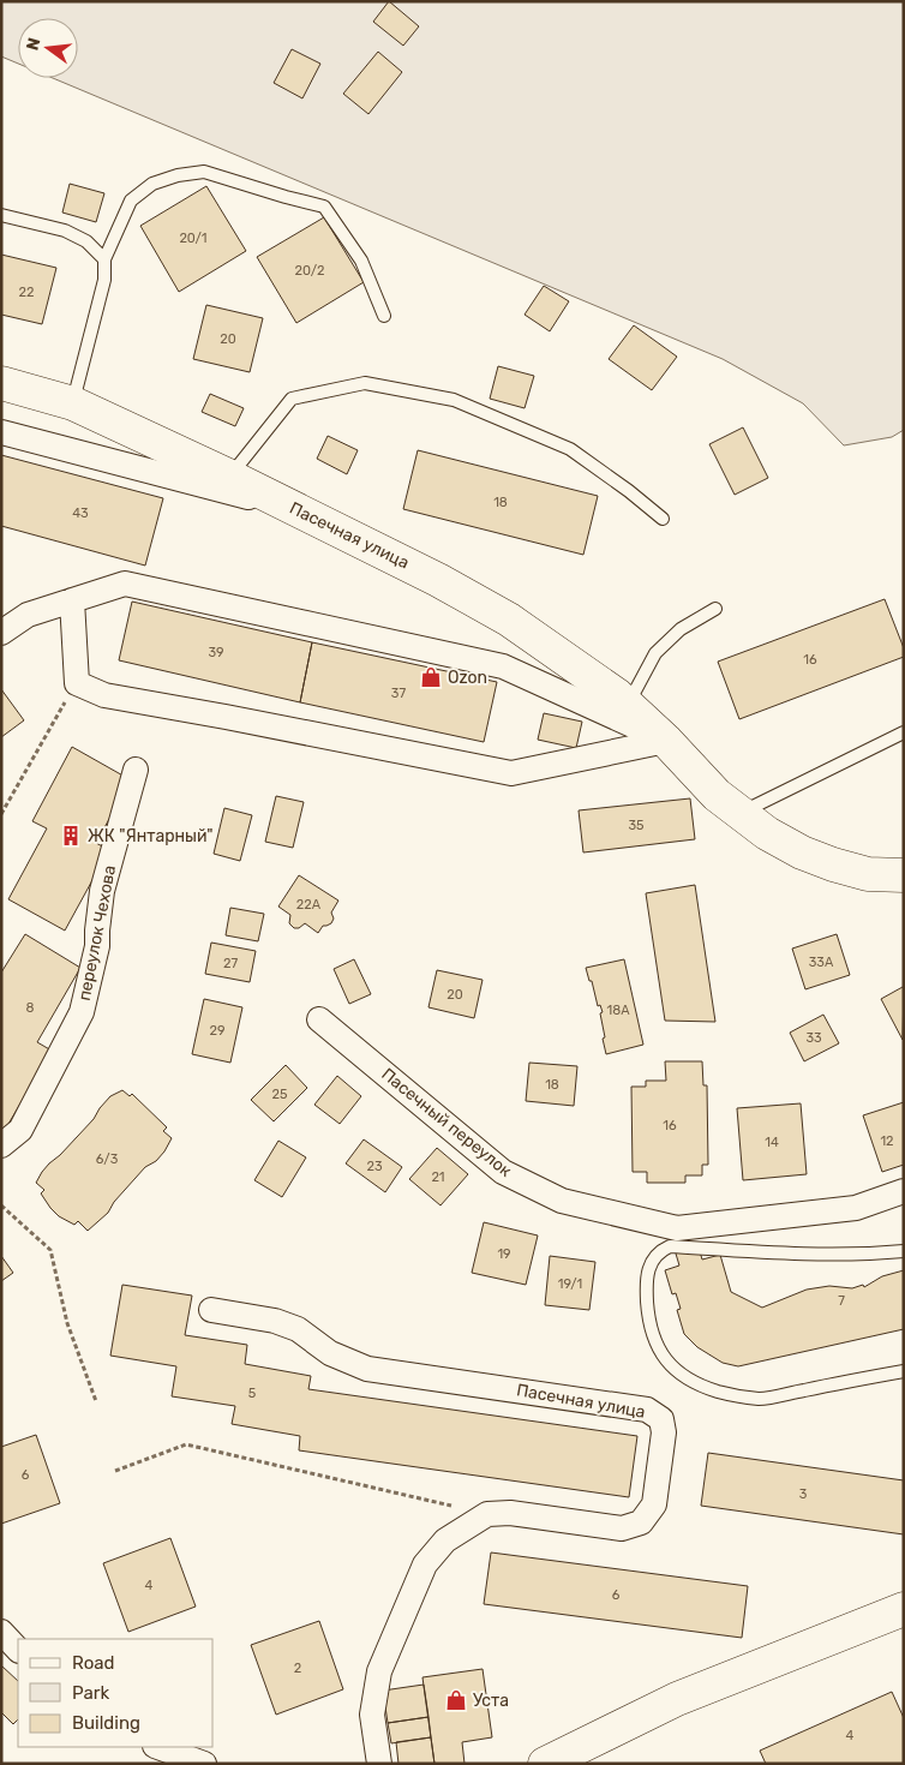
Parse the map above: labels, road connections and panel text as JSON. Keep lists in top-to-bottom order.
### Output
{
  "streets": {
    "street": ["Пасечная улица", "переулок Чехова", "Пасечный переулок"]
  },
  "places": {
    "shop": ["Ozon", "Уста"],
    "building": ["ЖК \"Янтарный\""]
  },
  "house_numbers": [
    "20/1",
    "20/2",
    "22",
    "20",
    "18",
    "43",
    "39",
    "16",
    "37",
    "35",
    "22А",
    "33А",
    "27",
    "20",
    "8",
    "18А",
    "29",
    "33",
    "18",
    "25",
    "16",
    "12",
    "14",
    "6/3",
    "23",
    "21",
    "19",
    "19/1",
    "7",
    "5",
    "6",
    "3",
    "4",
    "6",
    "2",
    "4"
  ],
  "legend": ["Road", "Park", "Building"],
  "north": "left"
}
